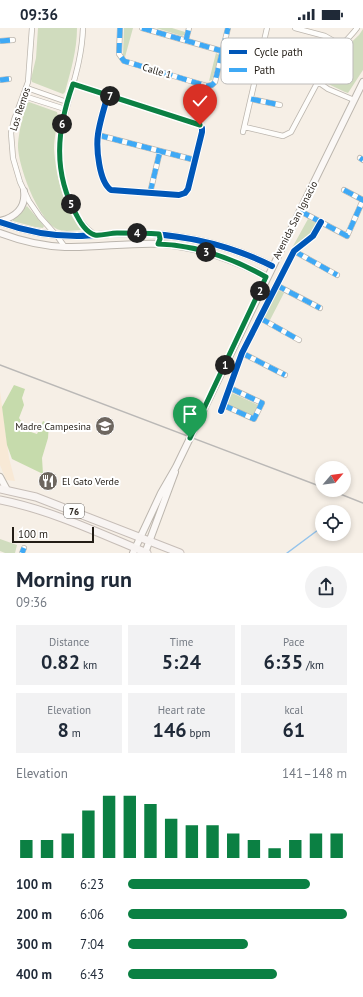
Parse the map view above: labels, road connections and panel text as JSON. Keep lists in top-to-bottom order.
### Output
{
  "streets": {
    "main road": ["76"],
    "street": ["Calle 1", "Los Remos", "Avenida San Ignacio"]
  },
  "crossings": [
    ["Avenida San Ignacio", "76"]
  ],
  "places": {
    "school or university": ["Madre Campesina"],
    "restaurant": ["El Gato Verde"]
  },
  "legend": ["Cycle path", "Path"],
  "scale_bar": "100 m",
  "north": "top right",
  "page": {
    "status": "09:36",
    "pins": [
      "7",
      "6",
      "5",
      "4",
      "3",
      "2",
      "1"
    ],
    "scale": "100 m",
    "heading": ["Morning run", "09:36"],
    "stats": [
      ["Distance", "0.82 km"],
      ["Time", "5:24"],
      ["Pace", "6:35 /km"],
      ["Elevation", "8 m"],
      ["Heart rate", "146 bpm"],
      ["kcal", "61"]
    ],
    "chart": ["Elevation", "141–148 m"],
    "list": [
      {
        "name": "100 m",
        "note": "6:23"
      },
      {
        "name": "200 m",
        "note": "6:06"
      },
      {
        "name": "300 m",
        "note": "7:04"
      },
      {
        "name": "400 m",
        "note": "6:43"
      }
    ]
  }
}
